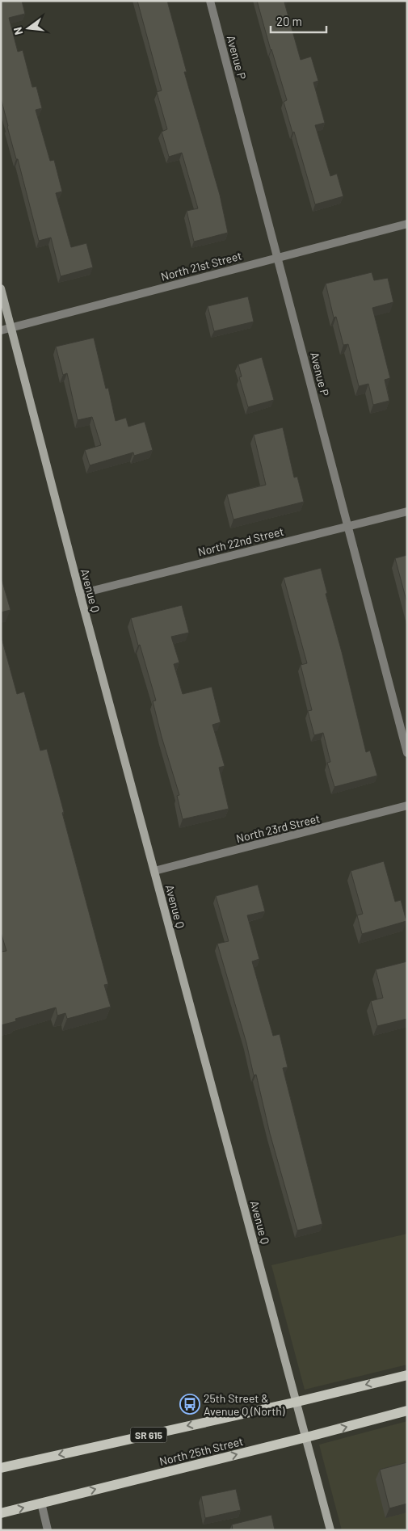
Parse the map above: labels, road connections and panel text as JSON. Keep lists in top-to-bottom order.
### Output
{
  "streets": {
    "main road": ["SR 615", "North 25th Street"],
    "street": [
      "Avenue P",
      "North 21st Street",
      "North 22nd Street",
      "Avenue Q",
      "North 23rd Street"
    ]
  },
  "crossings": [
    ["Avenue P", "North 21st Street"],
    ["Avenue P", "North 22nd Street"],
    ["North 21st Street", "Avenue Q"],
    ["North 22nd Street", "Avenue Q"],
    ["Avenue Q", "North 23rd Street"],
    ["Avenue Q", "SR 615"],
    ["Avenue Q", "North 25th Street"]
  ],
  "places": {
    "bus stop": ["25th Street & Avenue Q (North)"]
  },
  "scale_bar": "20 m",
  "north": "left"
}
